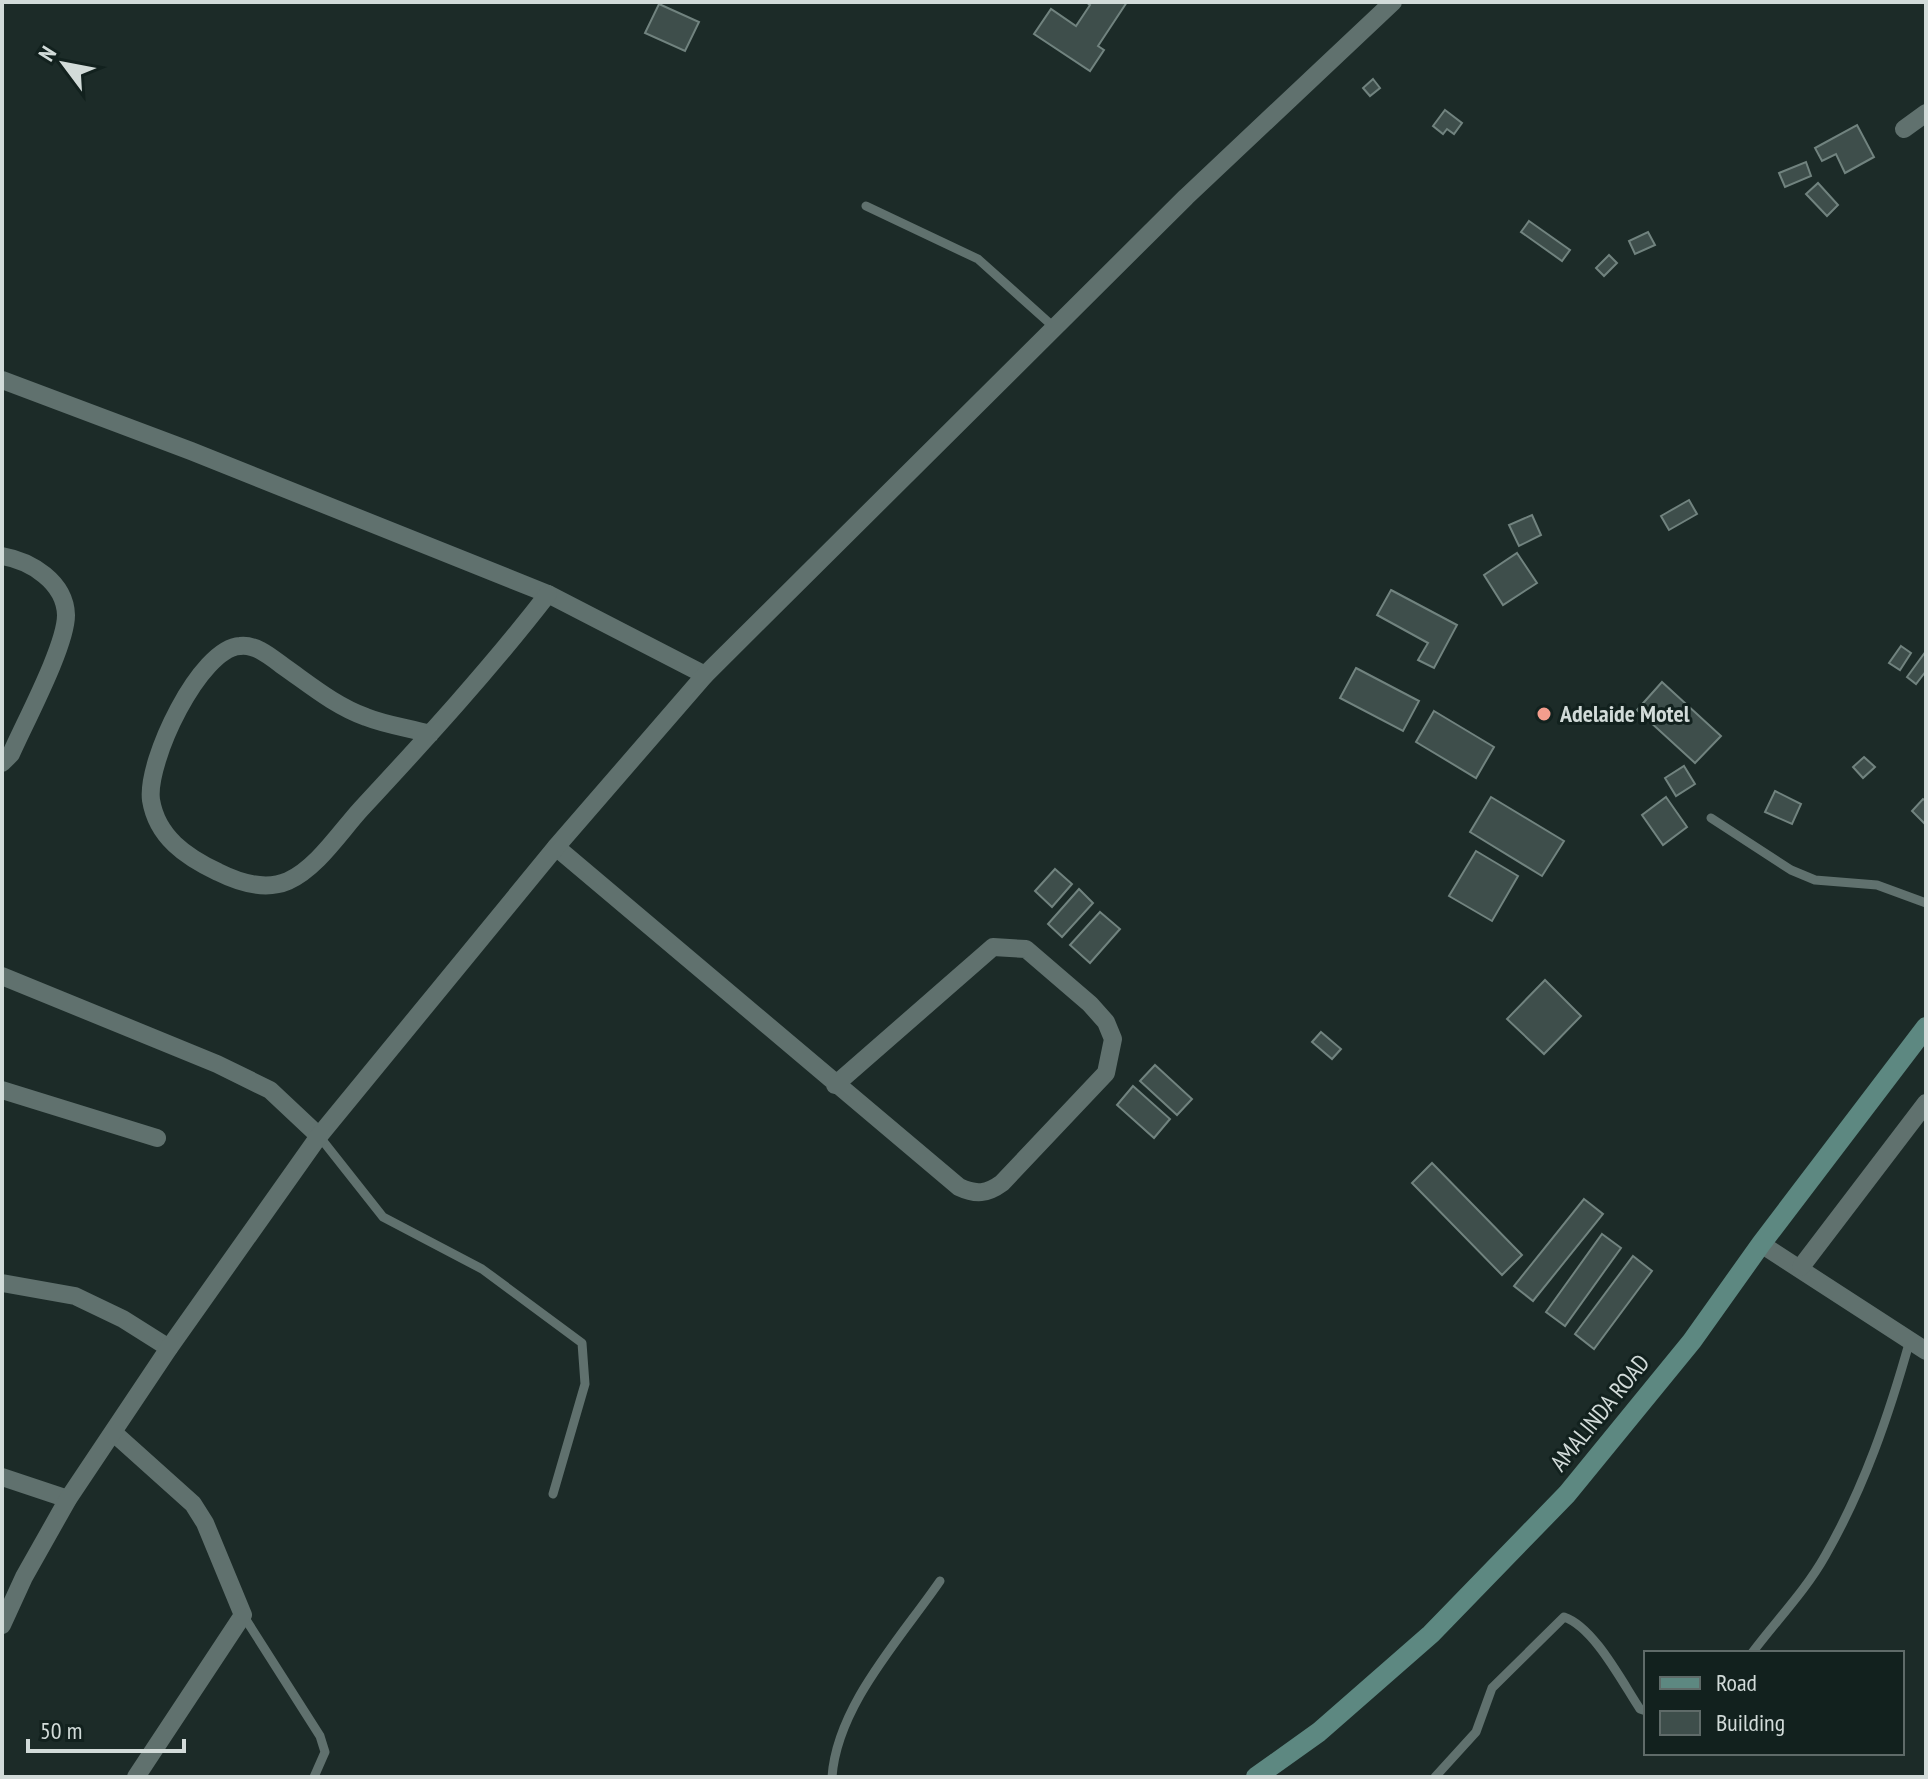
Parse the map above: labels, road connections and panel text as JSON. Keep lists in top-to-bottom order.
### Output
{
  "streets": {
    "street": ["AMALINDA ROAD"]
  },
  "places": ["Adelaide Motel"],
  "legend": ["Road", "Building"],
  "scale_bar": "50 m",
  "north": "top left"
}
